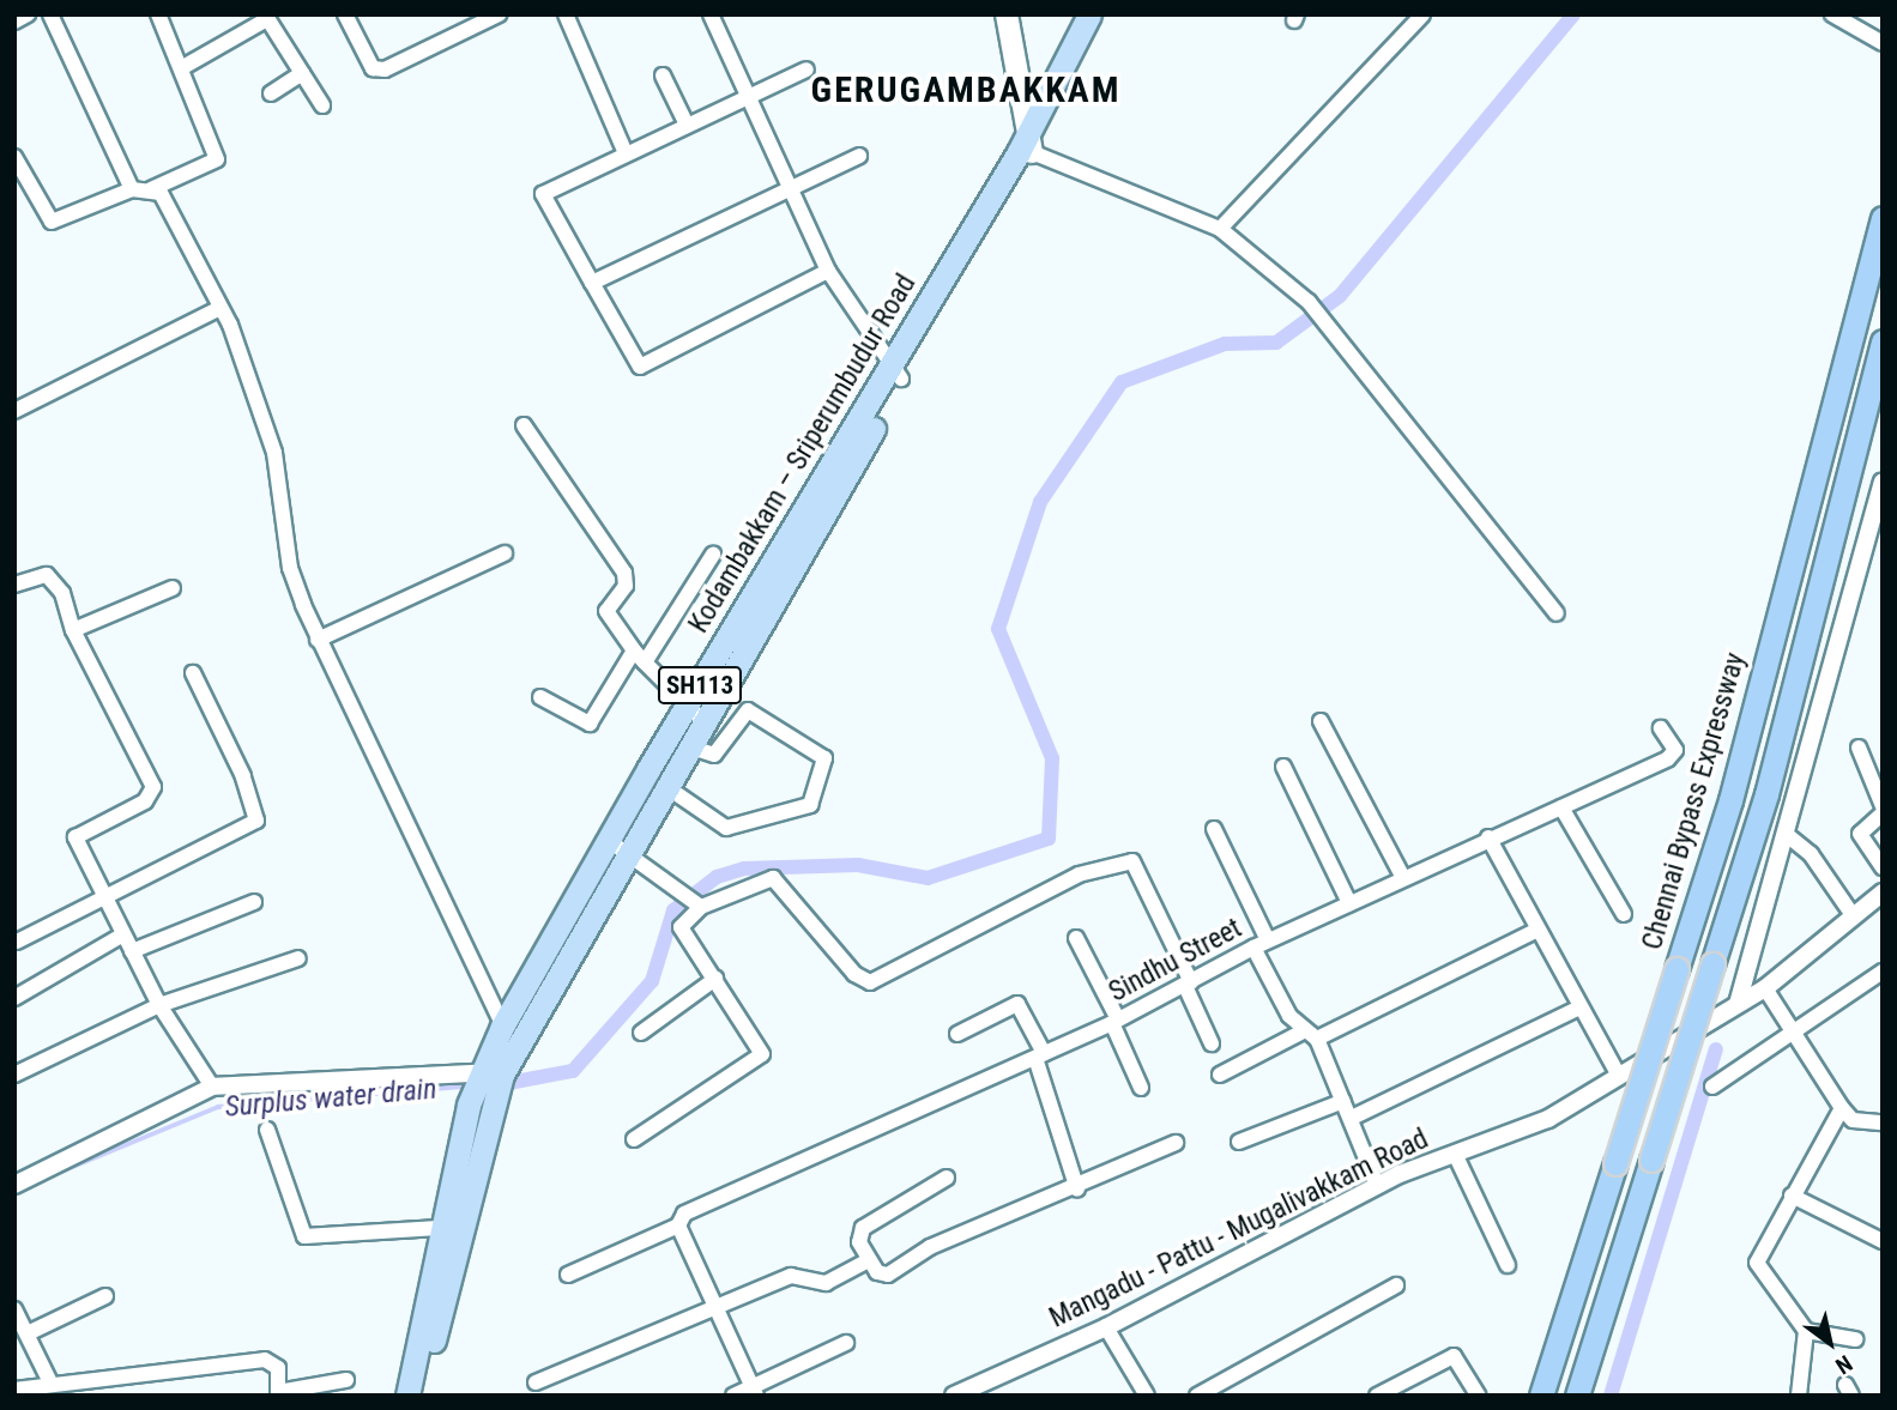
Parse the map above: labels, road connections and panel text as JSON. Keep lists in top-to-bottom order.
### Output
{
  "streets": {
    "highway": ["Chennai Bypass Expressway"],
    "main road": ["Kodambakkam – Sriperumbudur Road", "SH113"],
    "street": ["Sindhu Street", "Mangadu - Pattu - Mugalivakkam Road"]
  },
  "districts": ["GERUGAMBAKKAM"],
  "water": ["Surplus water drain"],
  "north": "bottom right"
}
